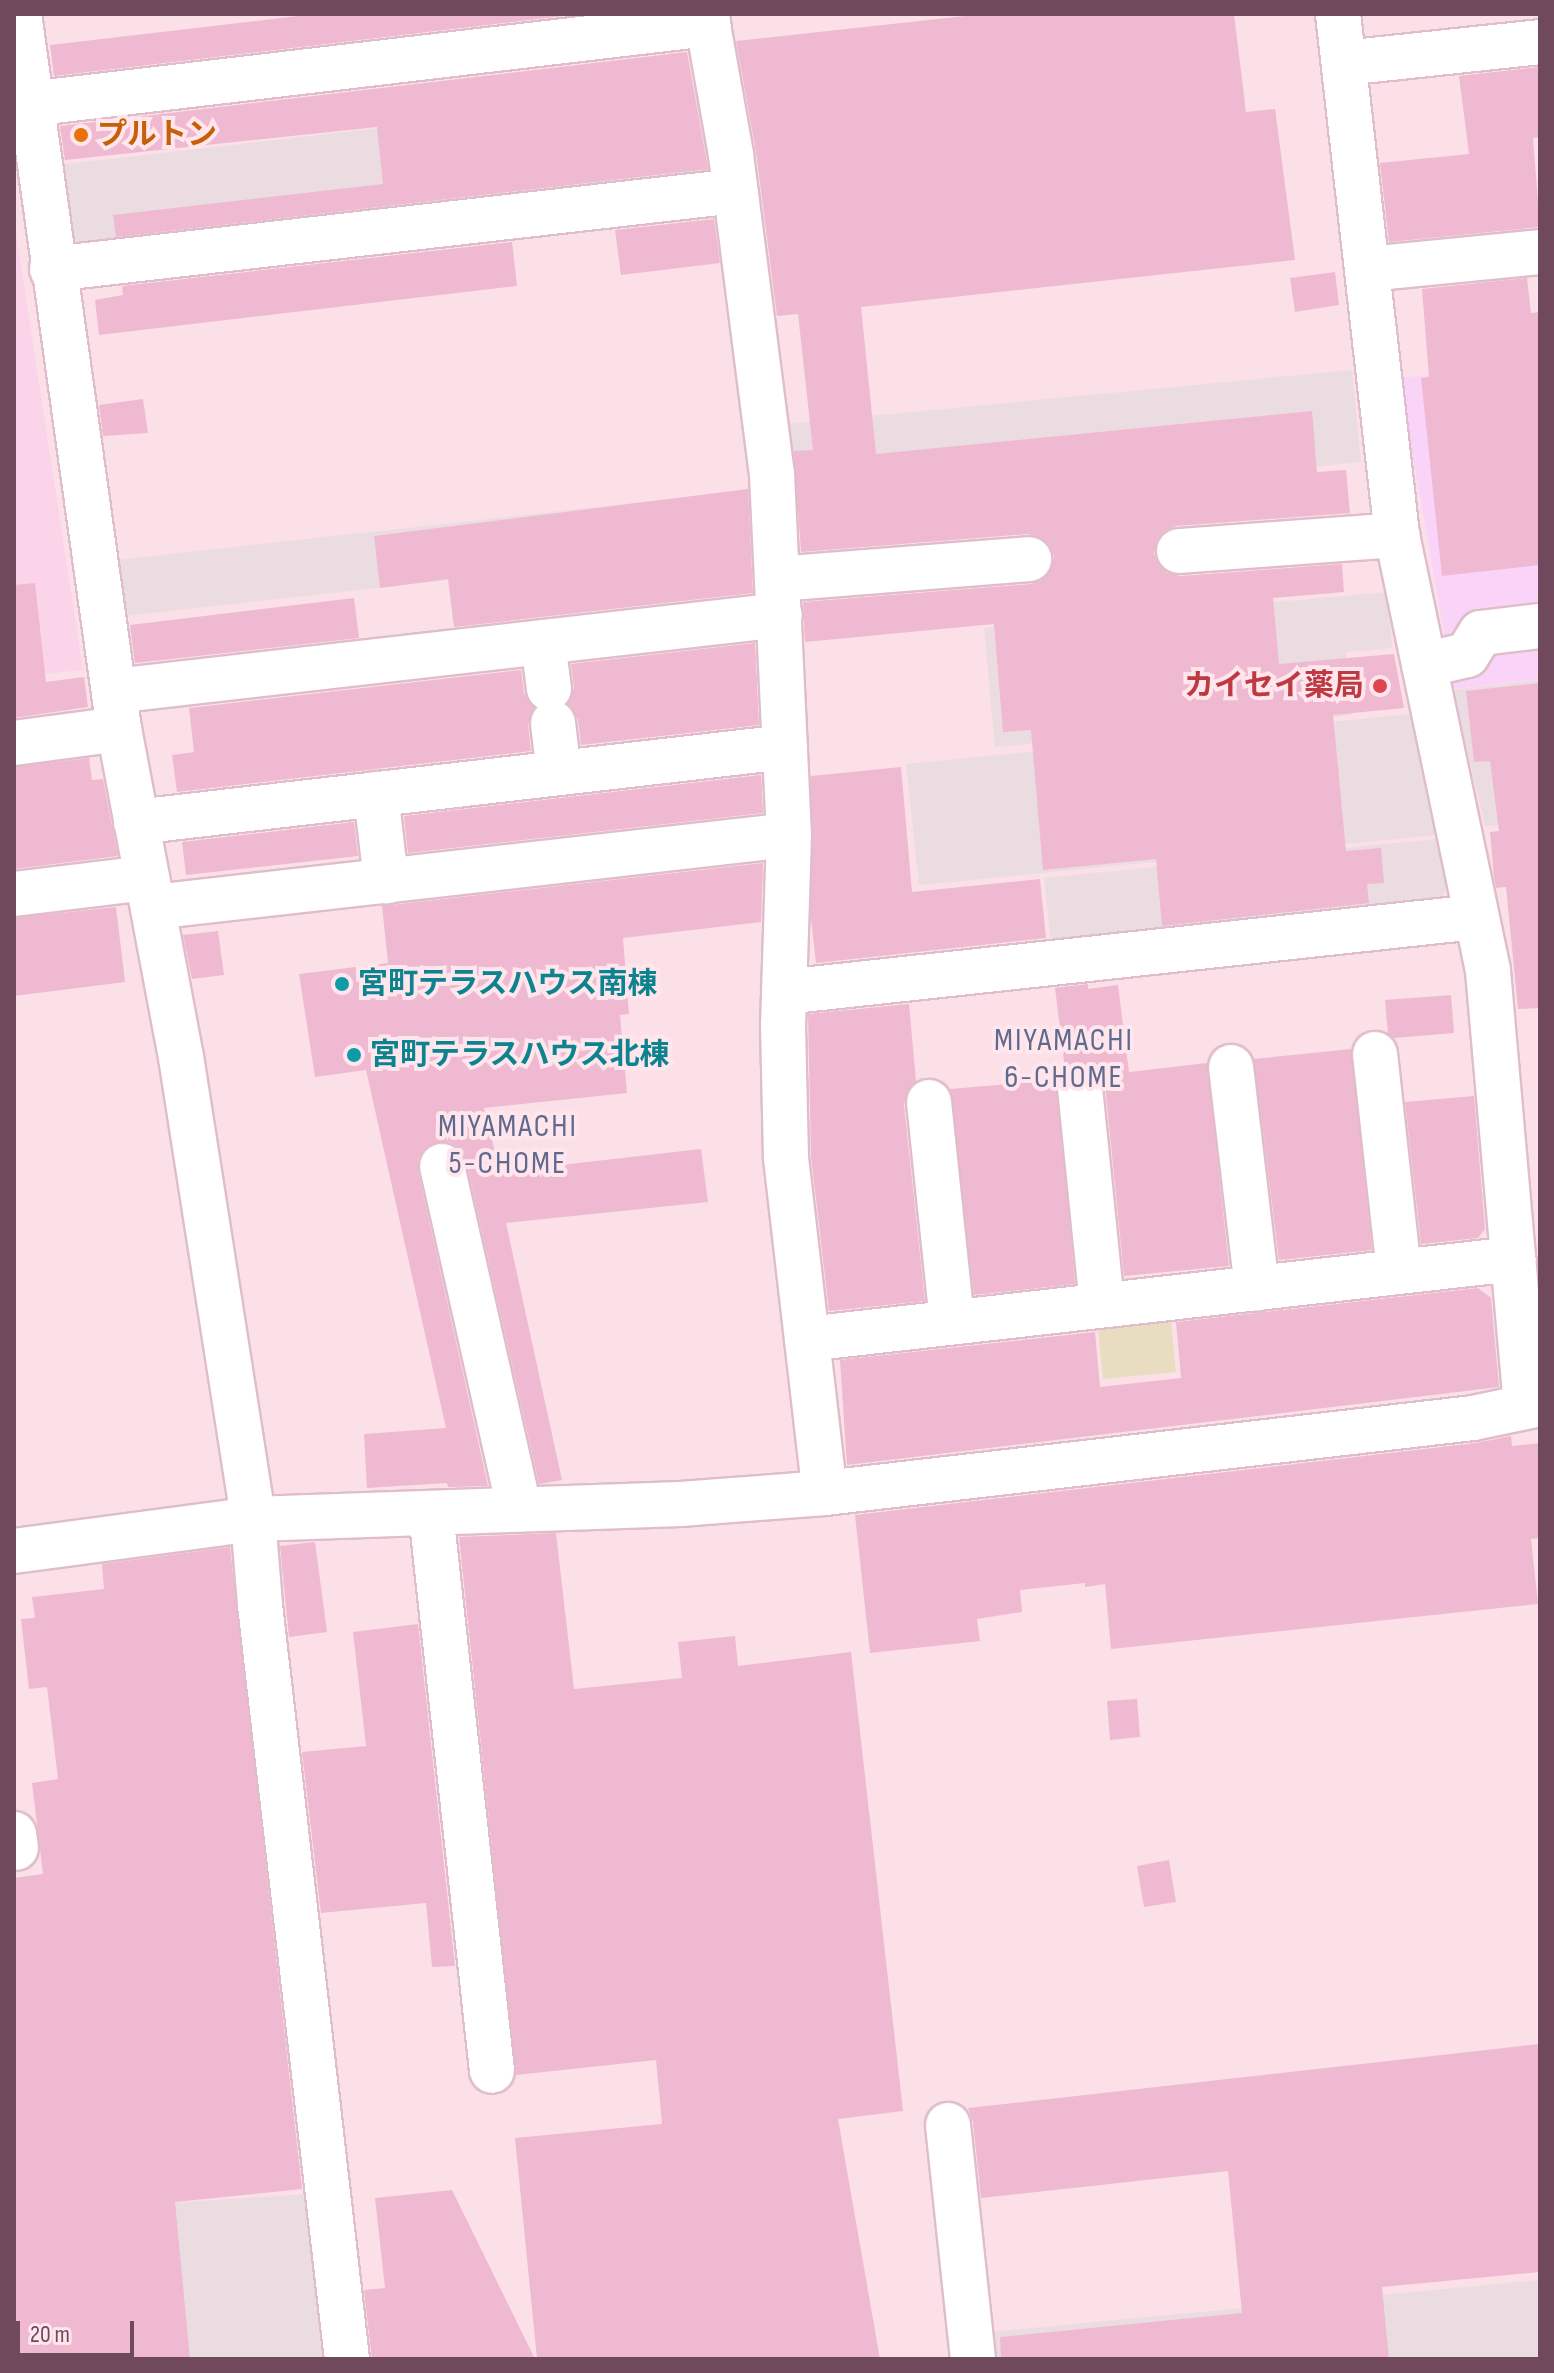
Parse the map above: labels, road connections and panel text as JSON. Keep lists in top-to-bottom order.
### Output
{
  "districts": ["MIYAMACHI 6-CHOME", "MIYAMACHI 5-CHOME"],
  "places": [
    "プルトン",
    "カイセイ薬局",
    "宮町テラスハウス南棟",
    "宮町テラスハウス北棟"
  ],
  "scale_bar": "20 m"
}
